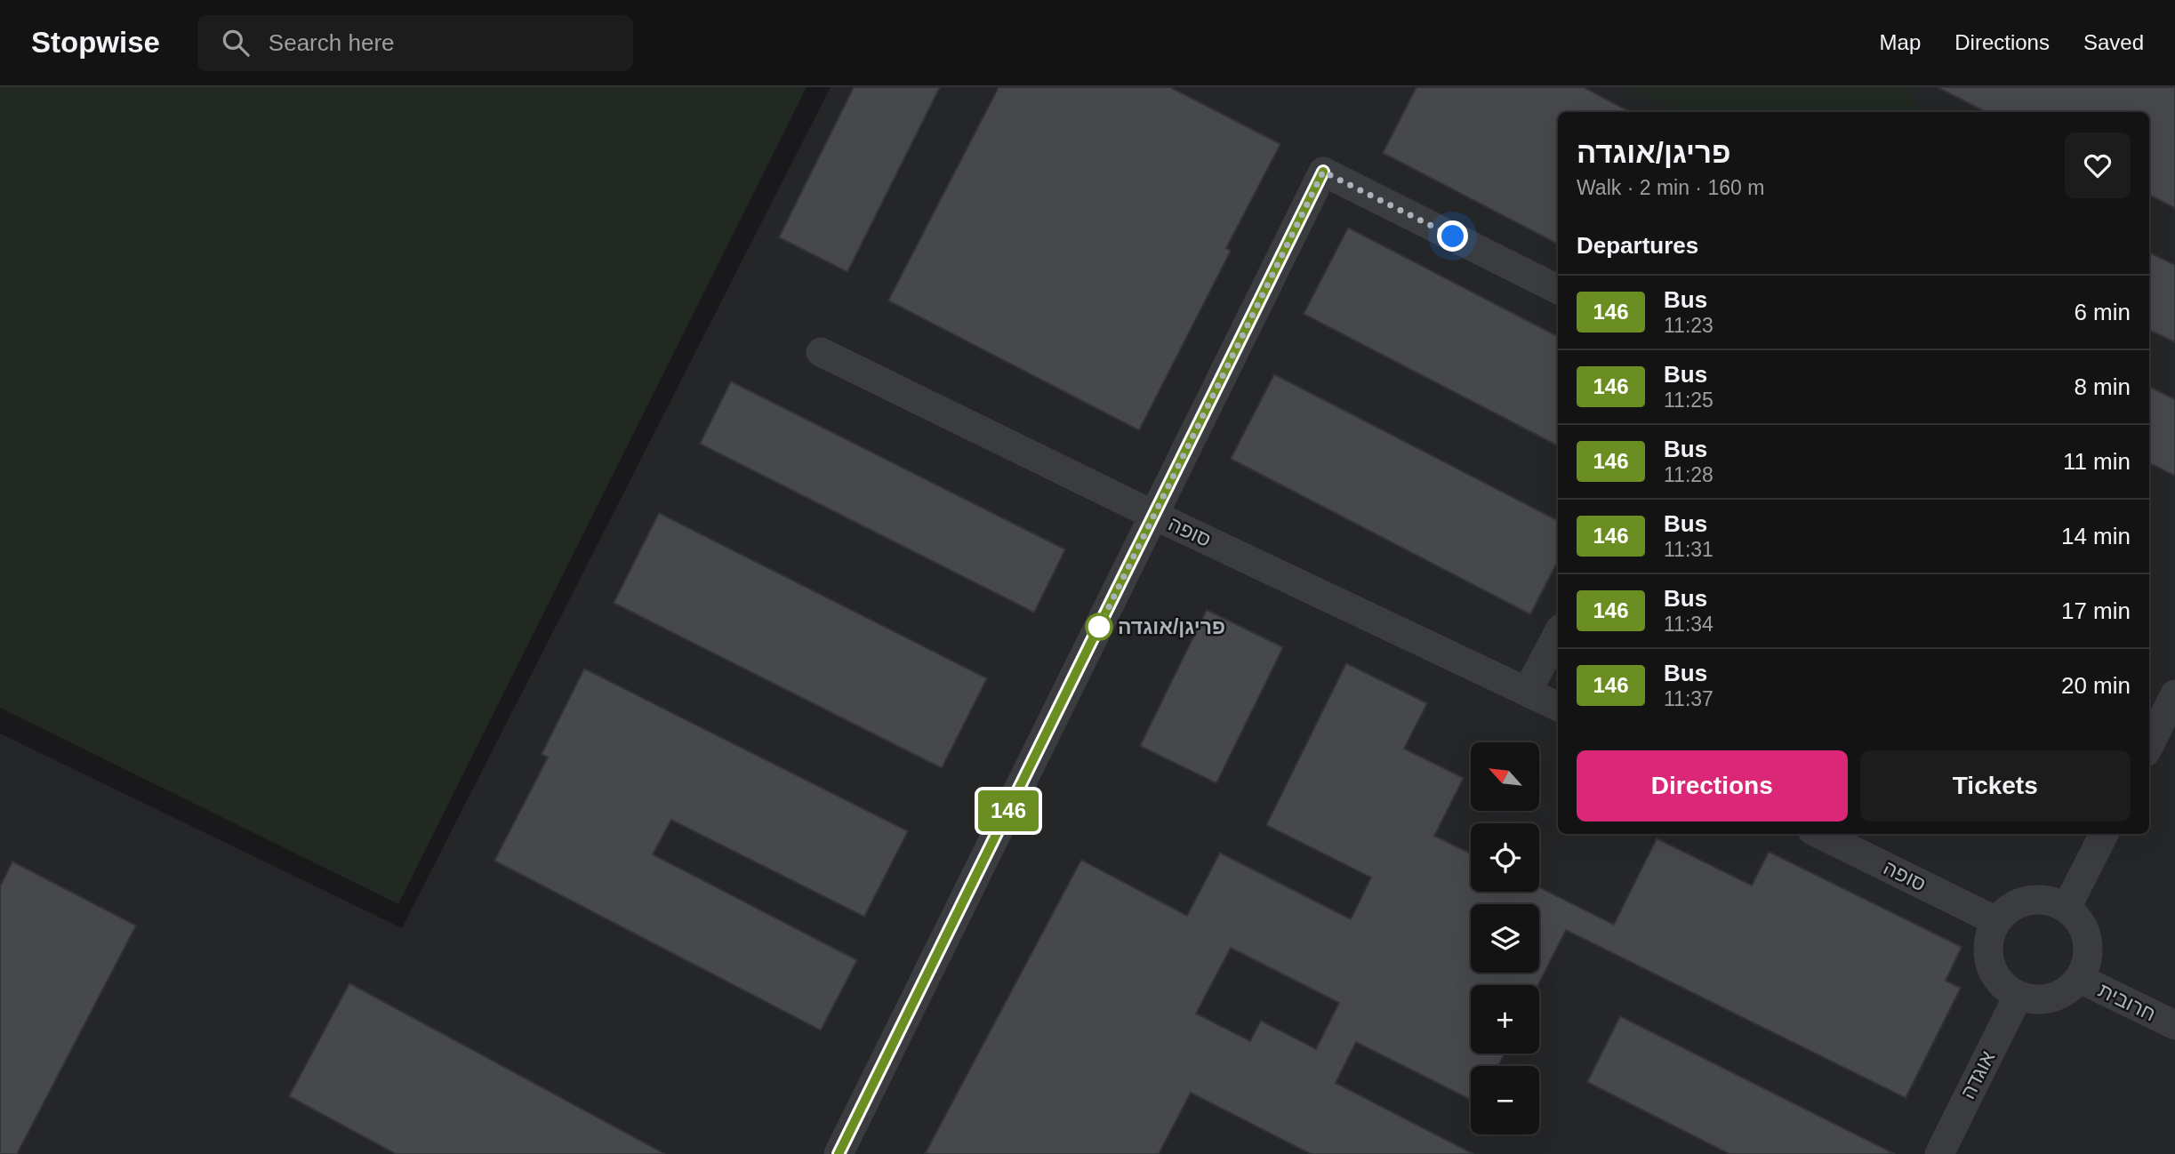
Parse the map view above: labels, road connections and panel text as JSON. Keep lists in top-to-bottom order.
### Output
{
  "streets": {
    "street": ["סופה", "חרובית", "אוגדה"]
  },
  "crossings": [
    ["סופה", "חרובית"],
    ["סופה", "אוגדה"],
    ["חרובית", "אוגדה"]
  ],
  "places": ["פריגן/אוגדה"],
  "lines": ["bus line 146"],
  "north": "top left",
  "page": {
    "header": "Stopwise",
    "search": "Search here",
    "nav": ["Map", "Directions", "Saved"],
    "on_map": "146",
    "heading": [
      ["פריגן/אוגדה", "Walk · 2 min · 160 m"],
      "Departures"
    ],
    "list": [
      {
        "mark": "146",
        "name": "Bus",
        "note": "11:23",
        "value": "6 min"
      },
      {
        "mark": "146",
        "name": "Bus",
        "note": "11:25",
        "value": "8 min"
      },
      {
        "mark": "146",
        "name": "Bus",
        "note": "11:28",
        "value": "11 min"
      },
      {
        "mark": "146",
        "name": "Bus",
        "note": "11:31",
        "value": "14 min"
      },
      {
        "mark": "146",
        "name": "Bus",
        "note": "11:34",
        "value": "17 min"
      },
      {
        "mark": "146",
        "name": "Bus",
        "note": "11:37",
        "value": "20 min"
      }
    ],
    "buttons": ["Directions", "Tickets"],
    "map_buttons": ["+", "−"]
  }
}
